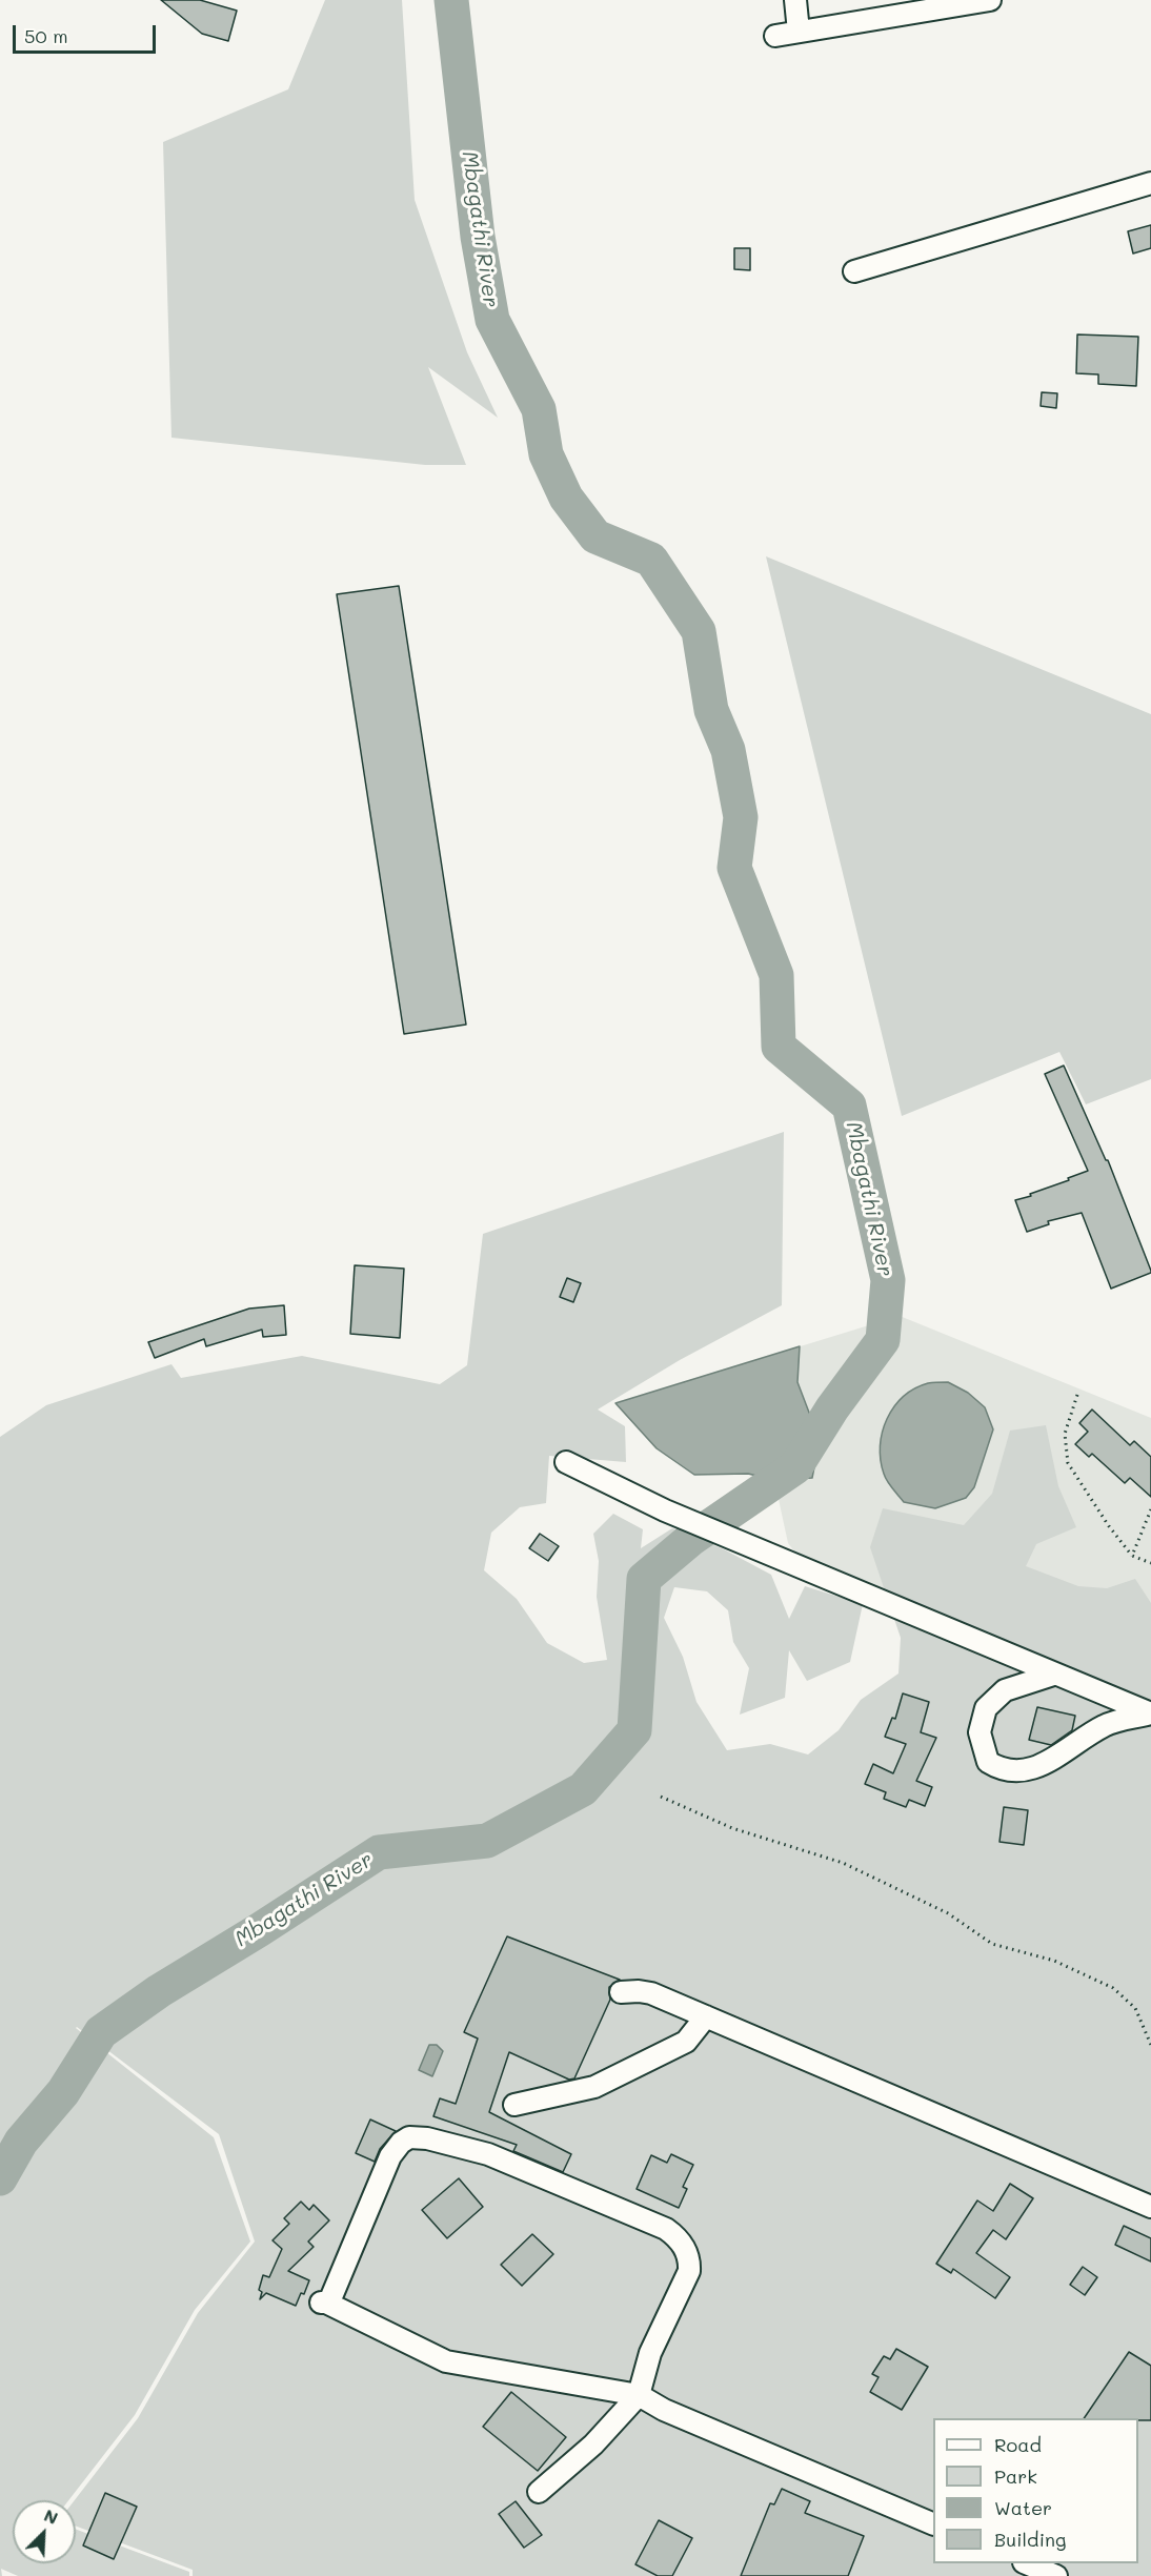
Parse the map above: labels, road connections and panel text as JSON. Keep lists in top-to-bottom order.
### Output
{
  "water": ["Mbagathi River"],
  "legend": [
    "Road",
    "Park",
    "Water",
    "Building"
  ],
  "scale_bar": "50 m",
  "north": "top right"
}
